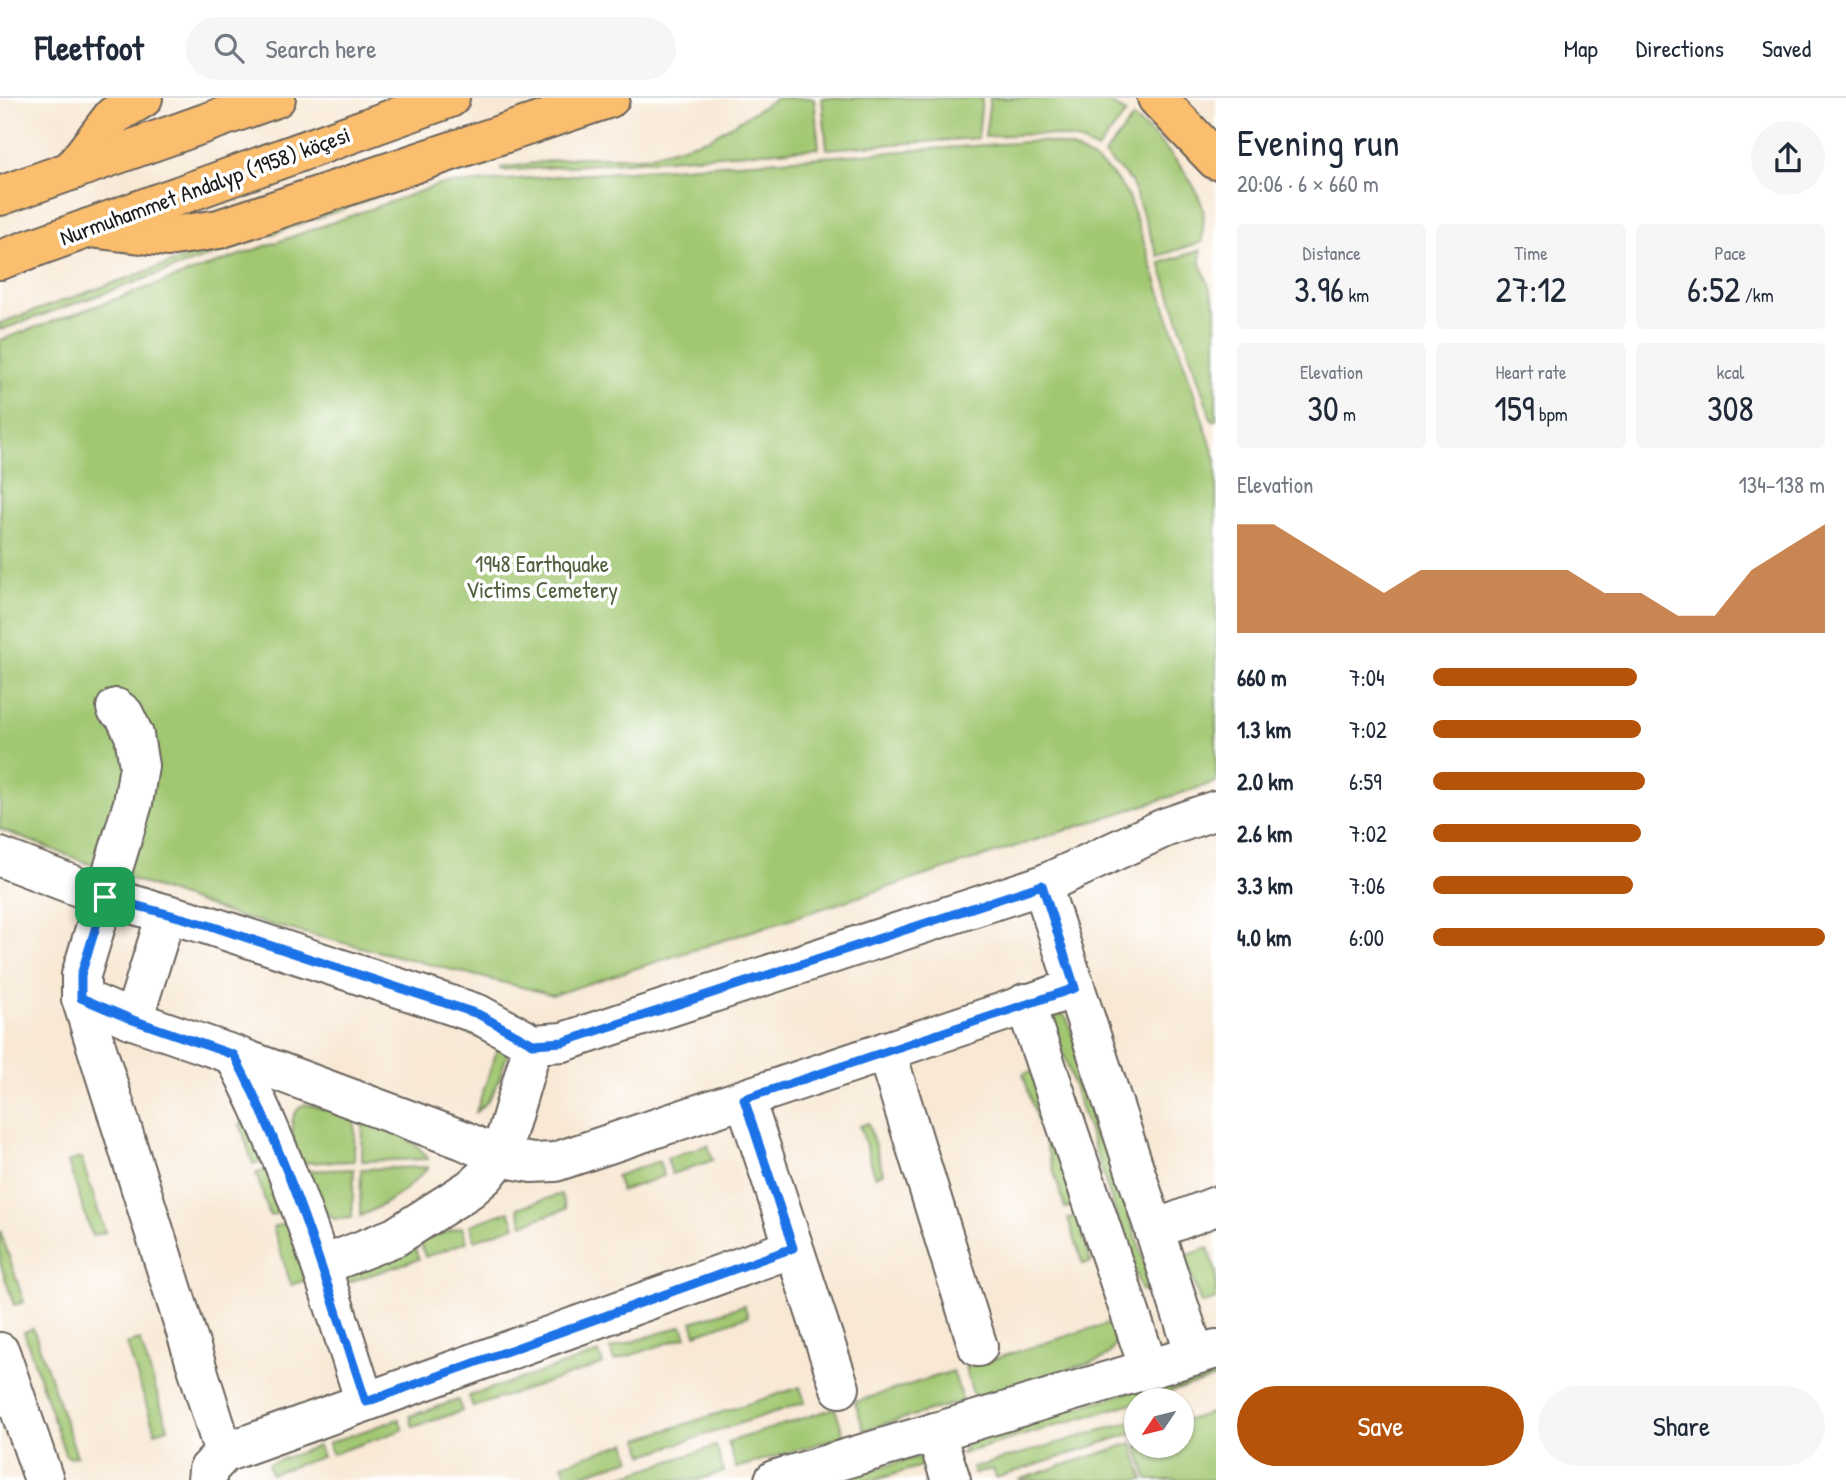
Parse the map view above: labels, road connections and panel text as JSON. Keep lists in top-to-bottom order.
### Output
{
  "streets": {
    "main road": ["Nurmuhammet Andalyp (1958) köçesi"]
  },
  "parks": ["1948 Earthquake Victims Cemetery"],
  "north": "bottom left",
  "page": {
    "header": "Fleetfoot",
    "search": "Search here",
    "nav": ["Map", "Directions", "Saved"],
    "heading": ["Evening run", "20:06 · 6 × 660 m"],
    "stats": [
      ["Distance", "3.96 km"],
      ["Time", "27:12"],
      ["Pace", "6:52 /km"],
      ["Elevation", "30 m"],
      ["Heart rate", "159 bpm"],
      ["kcal", "308"]
    ],
    "chart": ["Elevation", "134–138 m"],
    "list": [
      {
        "name": "660 m",
        "note": "7:04"
      },
      {
        "name": "1.3 km",
        "note": "7:02"
      },
      {
        "name": "2.0 km",
        "note": "6:59"
      },
      {
        "name": "2.6 km",
        "note": "7:02"
      },
      {
        "name": "3.3 km",
        "note": "7:06"
      },
      {
        "name": "4.0 km",
        "note": "6:00"
      }
    ],
    "buttons": ["Save", "Share"]
  }
}
